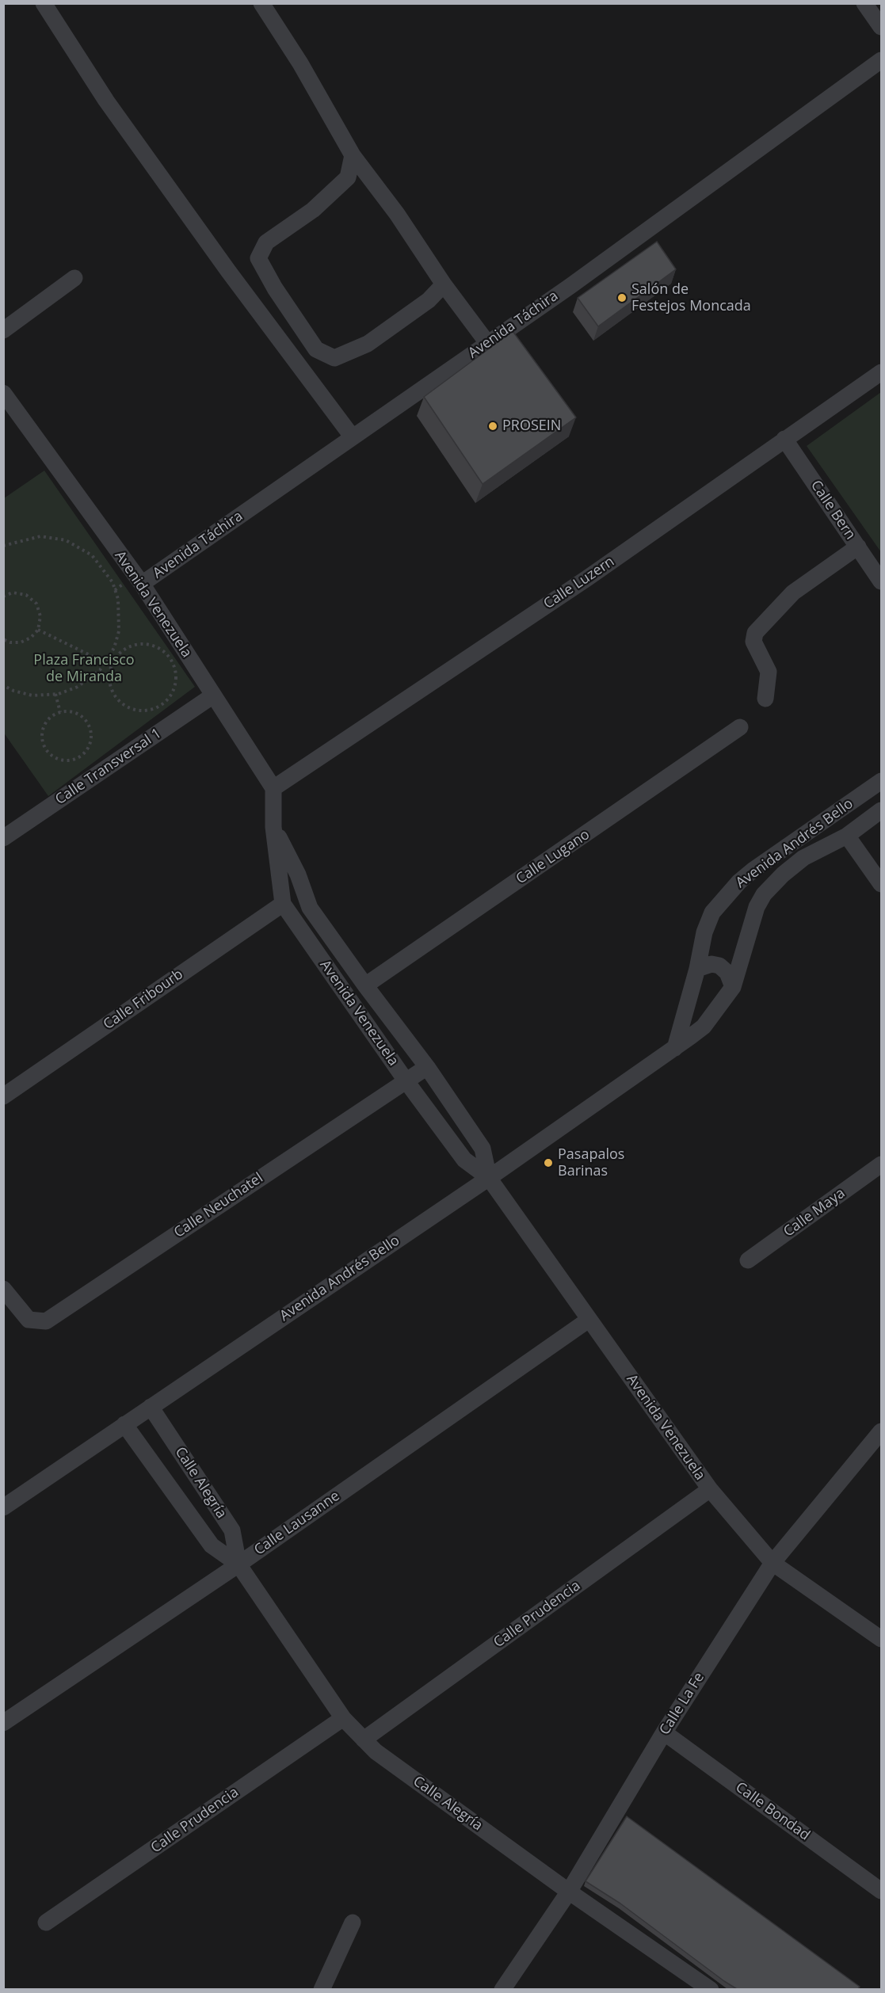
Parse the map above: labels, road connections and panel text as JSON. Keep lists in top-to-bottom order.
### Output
{
  "streets": {
    "street": [
      "Avenida Táchira",
      "Calle Bern",
      "Calle Luzern",
      "Avenida Venezuela",
      "Calle Transversal 1",
      "Avenida Andrés Bello",
      "Calle Lugano",
      "Calle Fribourb",
      "Calle Neuchatel",
      "Calle Maya",
      "Calle Alegría",
      "Calle Lausanne",
      "Calle Prudencia",
      "Calle La Fe",
      "Calle Bondad"
    ]
  },
  "crossings": [
    ["Avenida Táchira", "Avenida Venezuela"],
    ["Calle Bern", "Calle Luzern"],
    ["Calle Luzern", "Avenida Venezuela"],
    ["Avenida Venezuela", "Calle Transversal 1"],
    ["Avenida Venezuela", "Avenida Andrés Bello"],
    ["Avenida Venezuela", "Calle Lugano"],
    ["Avenida Venezuela", "Calle Fribourb"],
    ["Avenida Venezuela", "Calle Neuchatel"],
    ["Avenida Venezuela", "Calle Lausanne"],
    ["Avenida Venezuela", "Calle Prudencia"],
    ["Avenida Venezuela", "Calle La Fe"],
    ["Avenida Andrés Bello", "Calle Alegría"],
    ["Calle Alegría", "Calle Lausanne"],
    ["Calle Alegría", "Calle Prudencia"],
    ["Calle Alegría", "Calle La Fe"],
    ["Calle La Fe", "Calle Bondad"]
  ],
  "parks": ["Plaza Francisco de Miranda"],
  "places": ["Salón de Festejos Moncada", "PROSEIN", "Pasapalos Barinas"]
}
